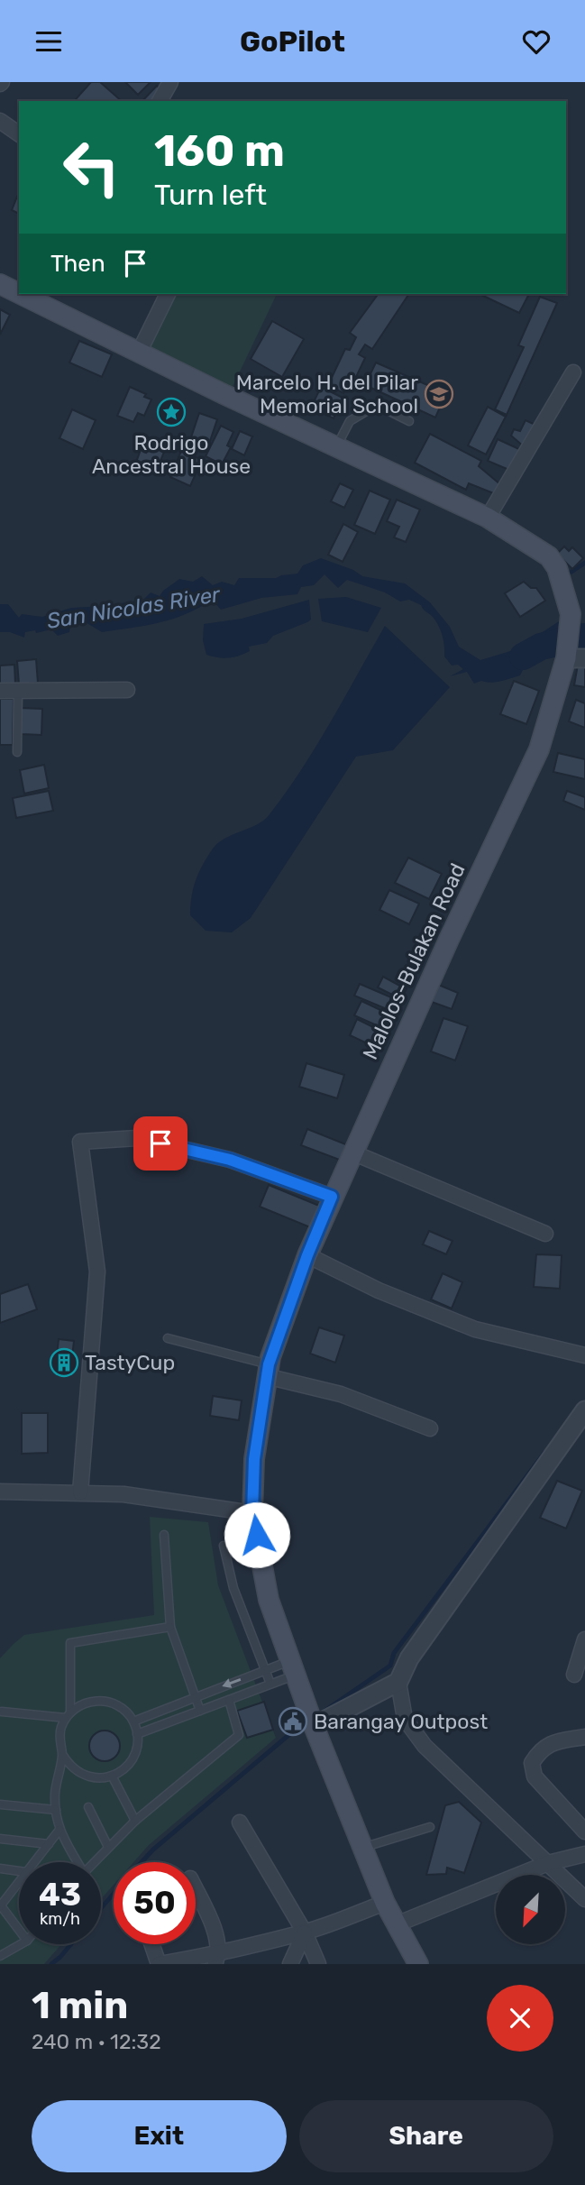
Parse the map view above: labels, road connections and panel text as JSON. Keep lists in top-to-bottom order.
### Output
{
  "streets": {
    "main road": ["Malolos-Bulakan Road"]
  },
  "water": ["San Nicolas River"],
  "places": {
    "school or university": ["Marcelo H. del Pilar Memorial School"],
    "place": ["Rodrigo Ancestral House"],
    "building": ["TastyCup"],
    "public building": ["Barangay Outpost"]
  },
  "north": "bottom left",
  "page": {
    "header": "GoPilot",
    "turn": ["160 m", "Turn left"],
    "then": "Then",
    "speed": "43 km/h",
    "limit": "50",
    "heading": ["1 min", "240 m · 12:32"],
    "buttons": ["Exit", "Share"]
  }
}
